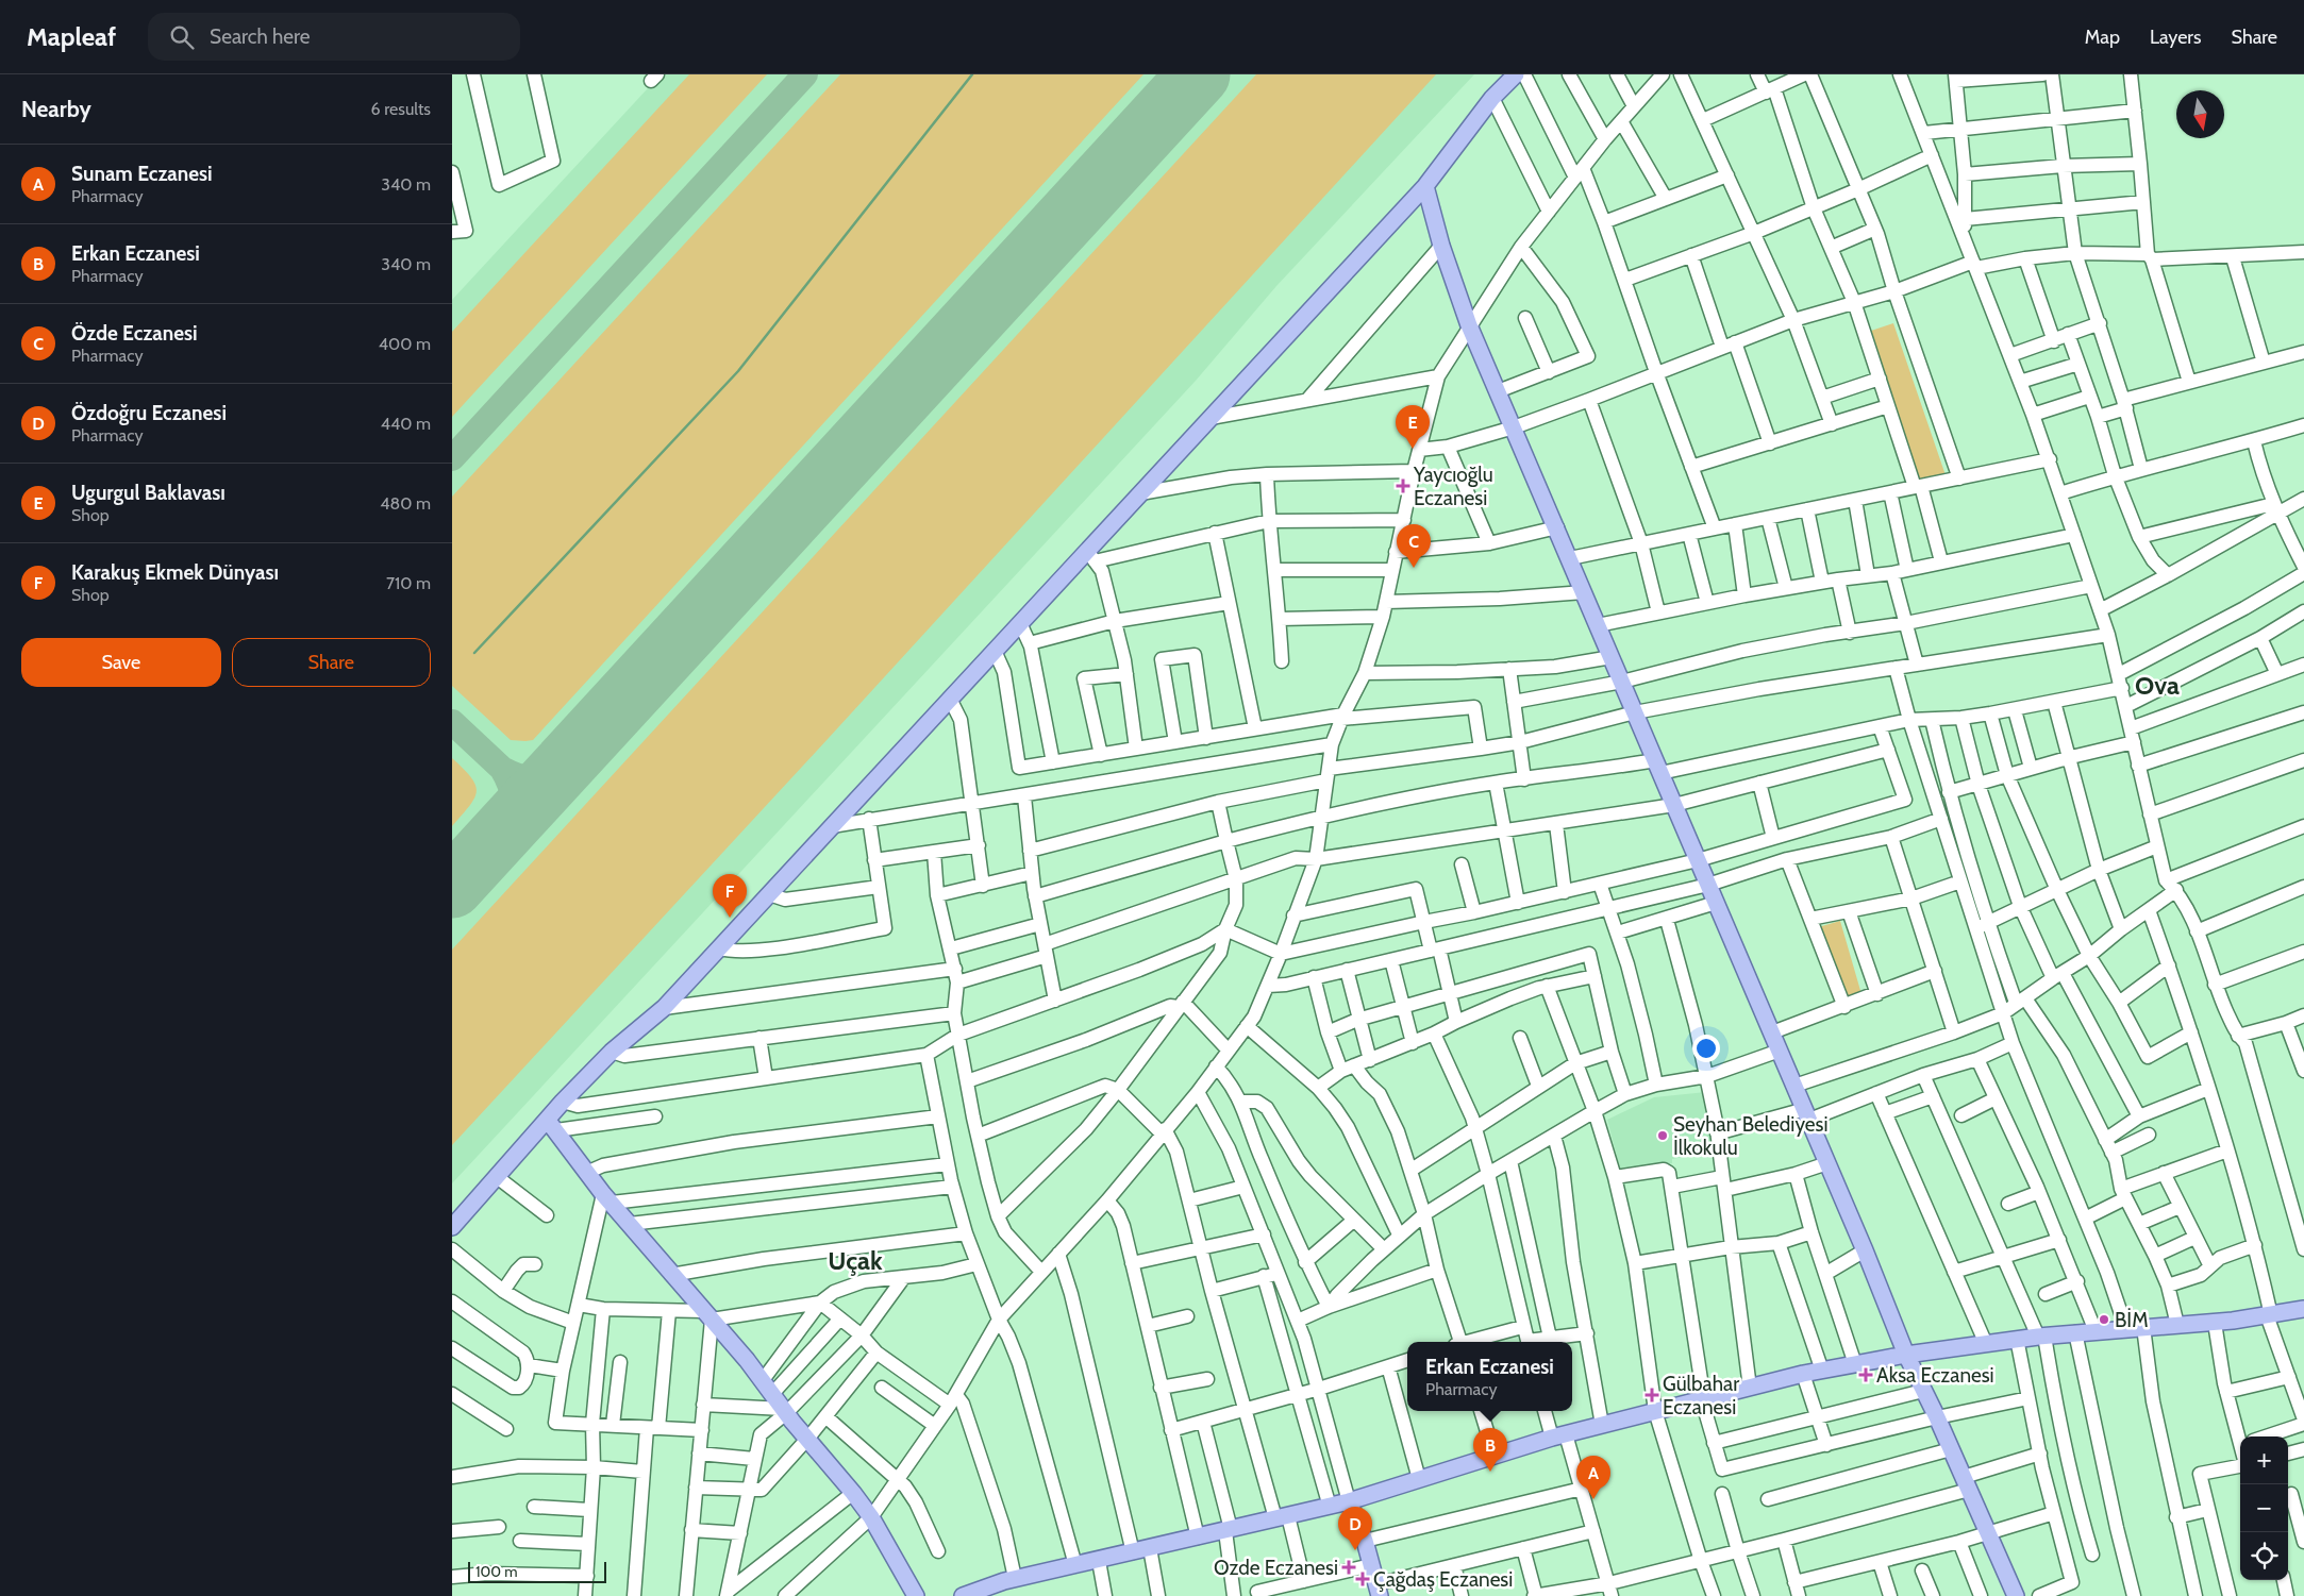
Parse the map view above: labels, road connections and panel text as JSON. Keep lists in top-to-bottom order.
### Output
{
  "districts": ["Ova", "Uçak"],
  "places": {
    "health": [
      "Yaycıoğlu Eczanesi",
      "Aksa Eczanesi",
      "Gülbahar Eczanesi",
      "Ozde Eczanesi",
      "Çağdaş Eczanesi"
    ],
    "other": ["Seyhan Belediyesi İlkokulu", "BİM"]
  },
  "scale_bar": "100 m",
  "north": "bottom",
  "page": {
    "header": "Mapleaf",
    "search": "Search here",
    "nav": ["Map", "Layers", "Share"],
    "heading": ["Nearby", "6 results"],
    "list": [
      {
        "mark": "A",
        "name": "Sunam Eczanesi",
        "note": "Pharmacy",
        "value": "340 m"
      },
      {
        "mark": "B",
        "name": "Erkan Eczanesi",
        "note": "Pharmacy",
        "value": "340 m"
      },
      {
        "mark": "C",
        "name": "Özde Eczanesi",
        "note": "Pharmacy",
        "value": "400 m"
      },
      {
        "mark": "D",
        "name": "Özdoğru Eczanesi",
        "note": "Pharmacy",
        "value": "440 m"
      },
      {
        "mark": "E",
        "name": "Ugurgul Baklavası",
        "note": "Shop",
        "value": "480 m"
      },
      {
        "mark": "F",
        "name": "Karakuş Ekmek Dünyası",
        "note": "Shop",
        "value": "710 m"
      }
    ],
    "pins": [
      "E",
      "C",
      "F",
      "B",
      "A",
      "D"
    ],
    "buttons": ["Save", "Share"],
    "popup": ["Erkan Eczanesi", "Pharmacy"],
    "map_buttons": ["+", "−"],
    "scale": "100 m"
  }
}
